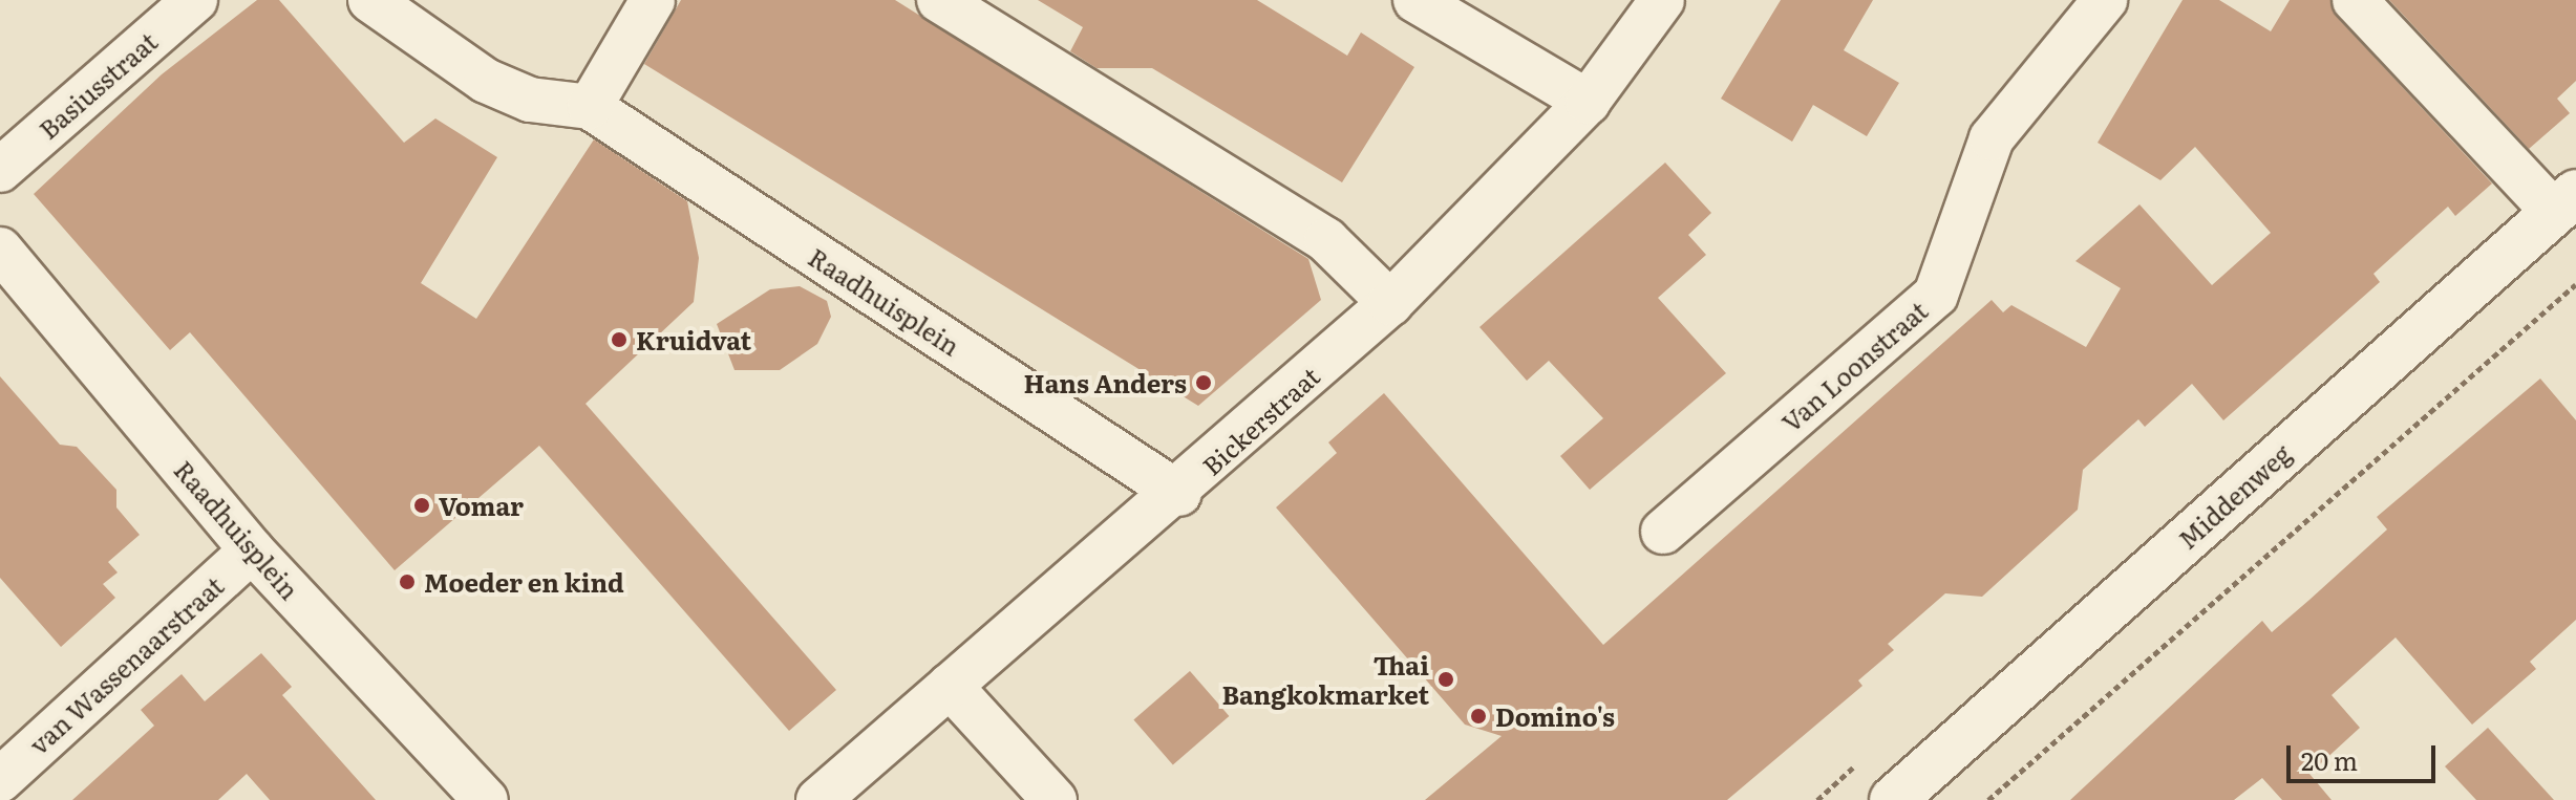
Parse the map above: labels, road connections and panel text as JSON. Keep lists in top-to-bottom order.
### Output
{
  "streets": {
    "street": [
      "Basiusstraat",
      "Raadhuisplein",
      "Van Loonstraat",
      "Bickerstraat",
      "Middenweg",
      "van Wassenaarstraat"
    ]
  },
  "crossings": [
    ["Raadhuisplein", "Bickerstraat"],
    ["Raadhuisplein", "van Wassenaarstraat"]
  ],
  "places": [
    "Kruidvat",
    "Hans Anders",
    "Vomar",
    "Moeder en kind",
    "Thai Bangkokmarket",
    "Domino's"
  ],
  "scale_bar": "20 m"
}
